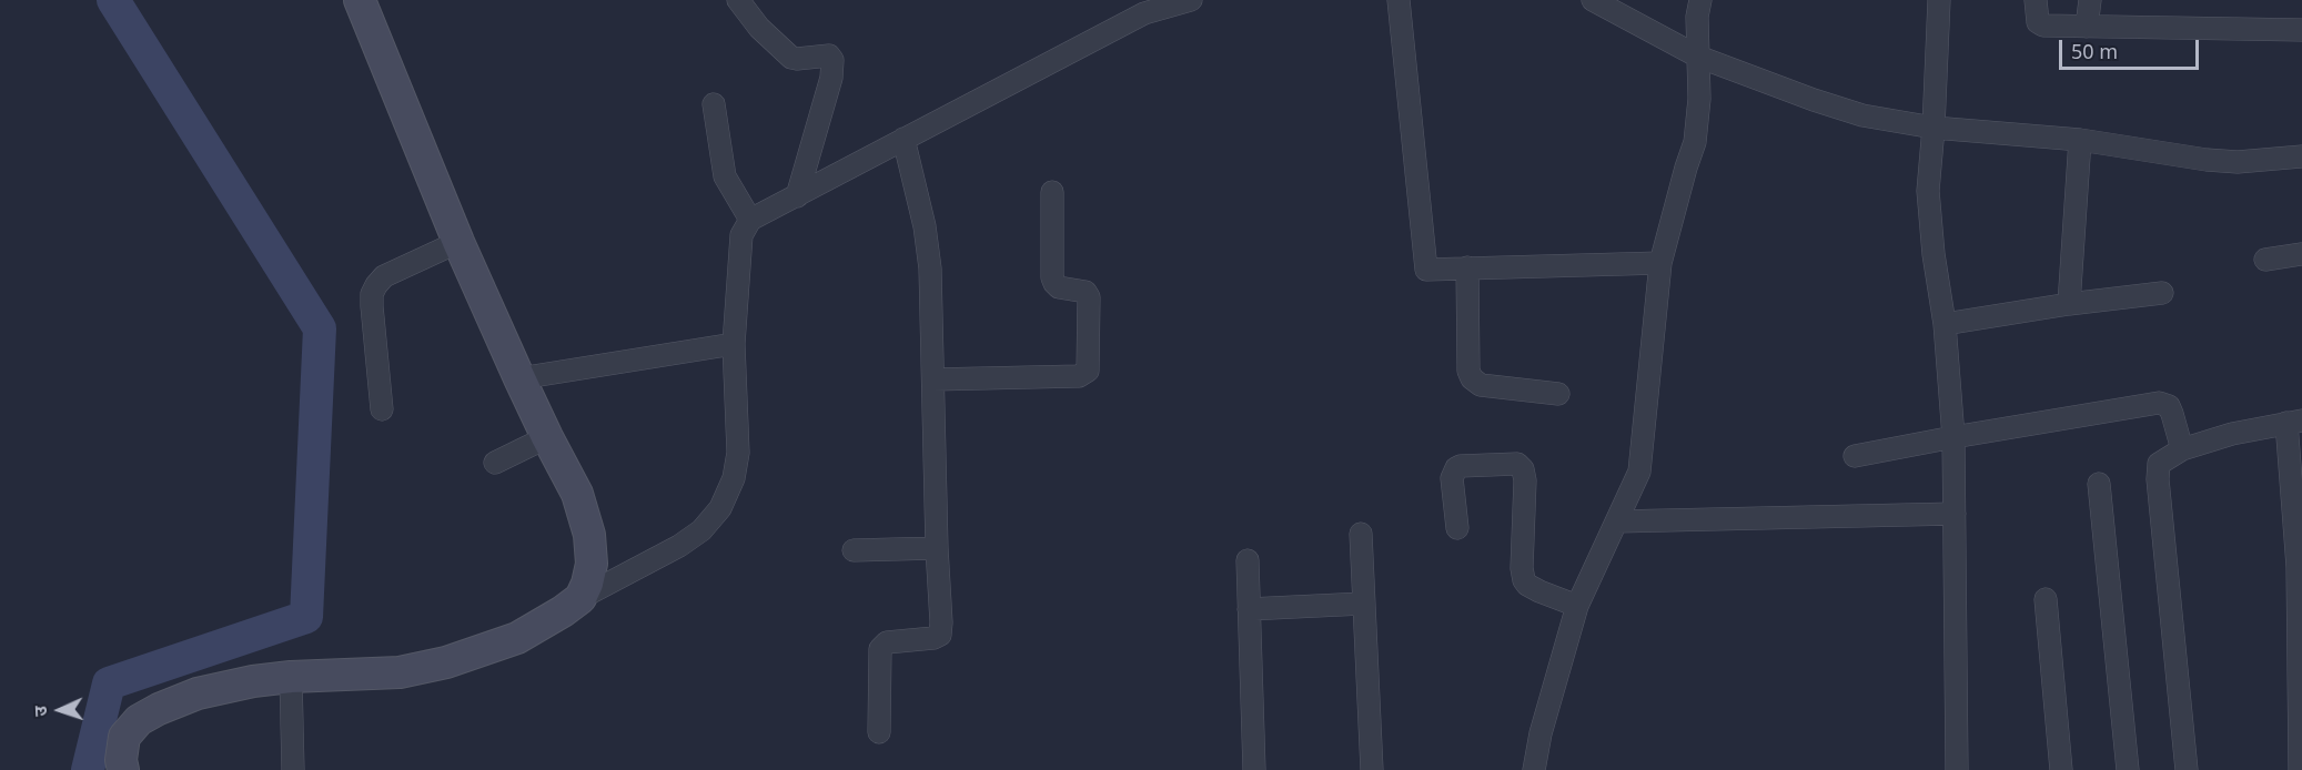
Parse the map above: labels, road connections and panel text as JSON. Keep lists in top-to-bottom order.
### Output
{
  "scale_bar": "50 m",
  "north": "left"
}
